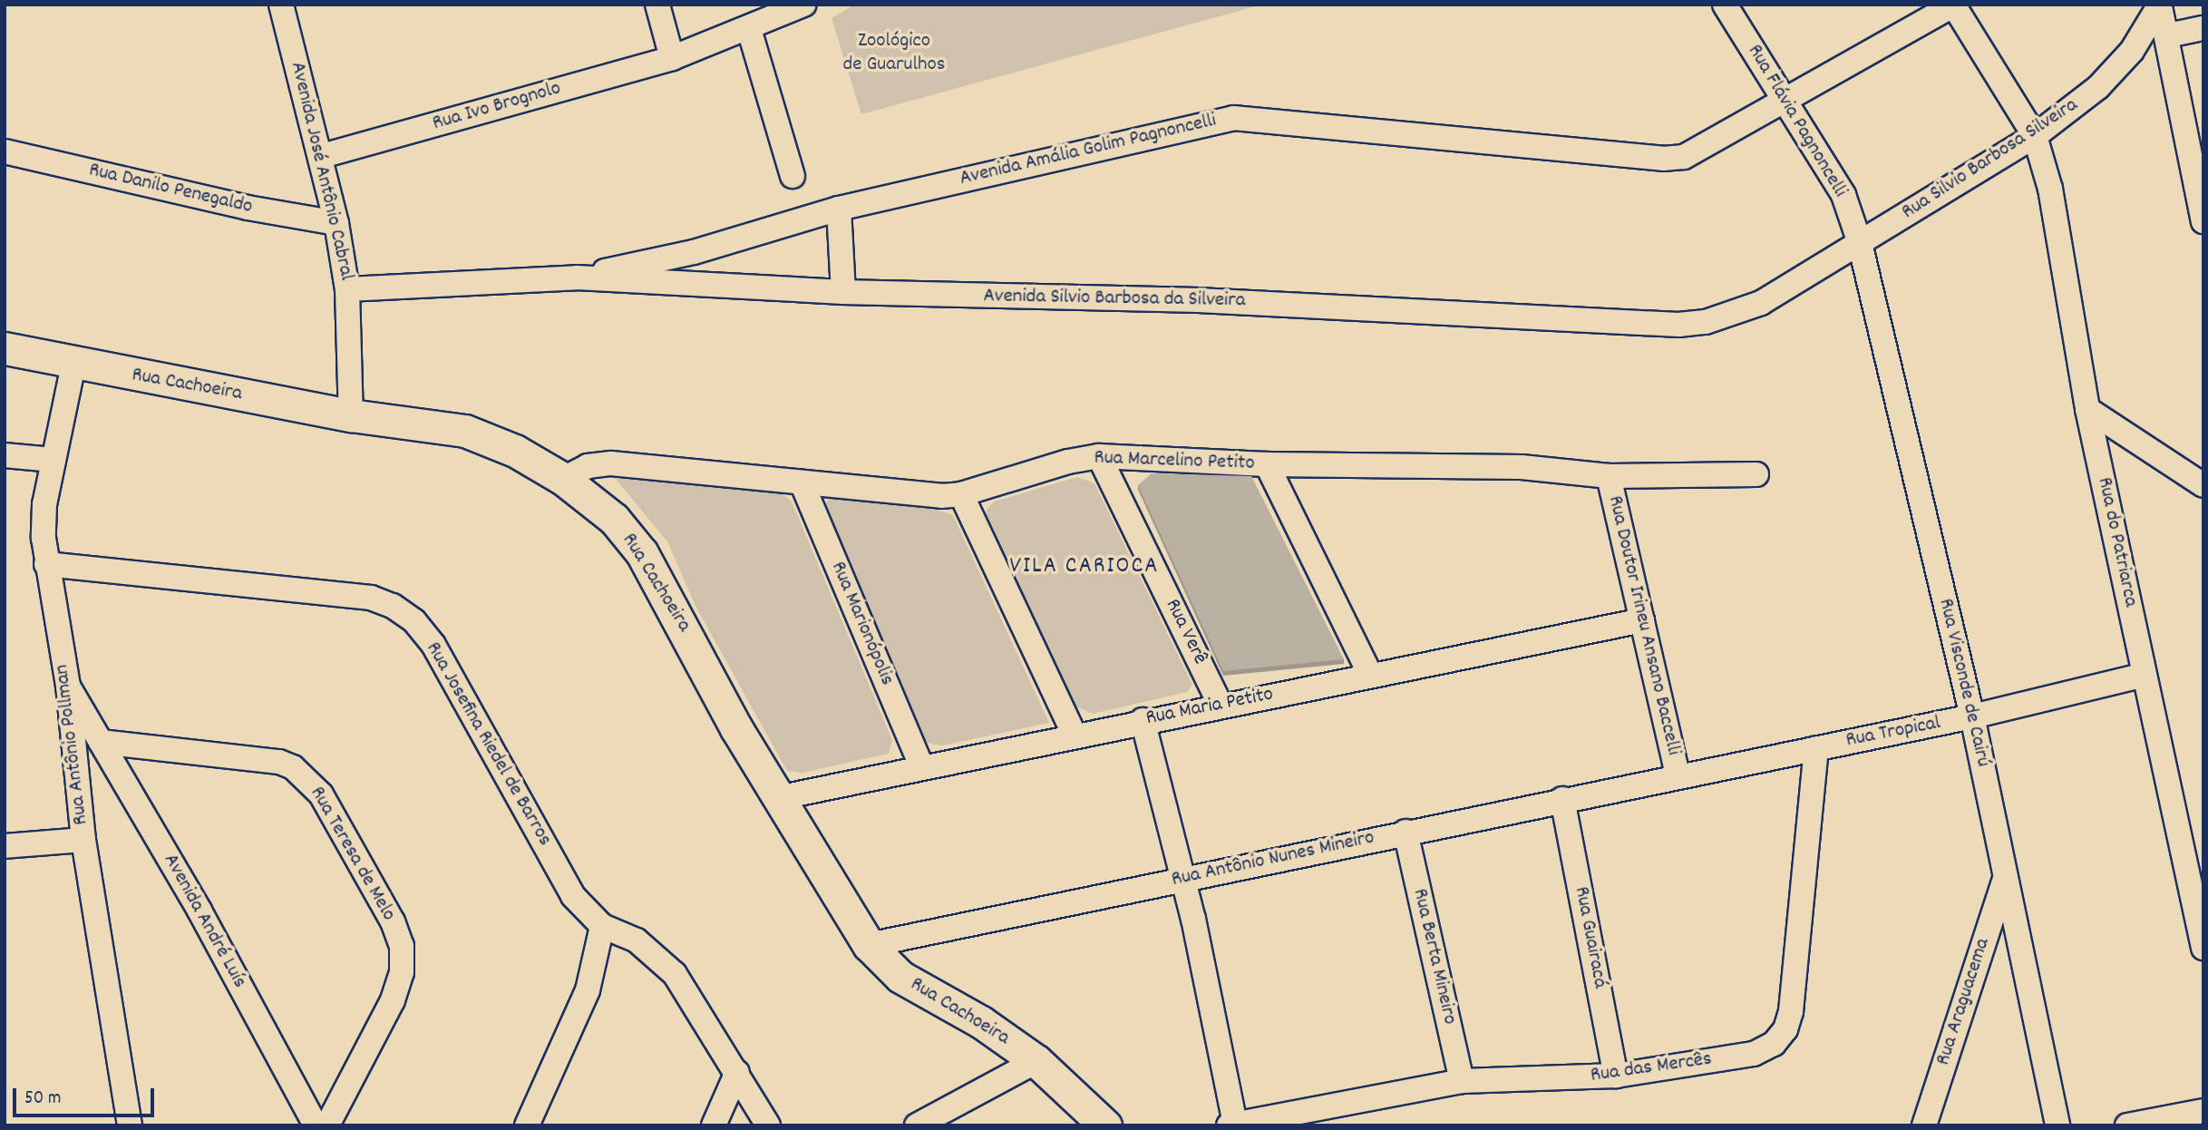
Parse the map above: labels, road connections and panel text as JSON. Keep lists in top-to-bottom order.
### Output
{
  "streets": {
    "main road": ["Rua Cachoeira"],
    "street": [
      "Rua Ivo Brognolo",
      "Rua Flávia Pagnoncelli",
      "Avenida Amália Golim Pagnoncelli",
      "Rua Silvio Barbosa Silveira",
      "Avenida José Antônio Cabral",
      "Rua Danilo Penegaldo",
      "Avenida Silvio Barbosa da Silveira",
      "Rua Marcelino Petito",
      "Rua do Patriarca",
      "Rua Marionópolis",
      "Rua Doutor Irineu Ansano Baccelli",
      "Rua Verê",
      "Rua Visconde de Cairú",
      "Rua Maria Petito",
      "Rua Tropical",
      "Rua Antônio Pollman",
      "Rua Josefina Riedel de Barros",
      "Rua Teresa de Melo",
      "Rua Antônio Nunes Mineiro",
      "Avenida André Luís",
      "Rua Guairacá",
      "Rua Berta Mineiro",
      "Rua Araguacema",
      "Rua das Mercês"
    ]
  },
  "crossings": [
    ["Rua Ivo Brognolo", "Avenida José Antônio Cabral"],
    ["Rua Flávia Pagnoncelli", "Avenida Amália Golim Pagnoncelli"],
    ["Rua Flávia Pagnoncelli", "Rua Silvio Barbosa Silveira"],
    ["Rua Flávia Pagnoncelli", "Avenida Silvio Barbosa da Silveira"],
    ["Rua Flávia Pagnoncelli", "Rua Visconde de Cairú"],
    ["Avenida Amália Golim Pagnoncelli", "Avenida Silvio Barbosa da Silveira"],
    ["Avenida Amália Golim Pagnoncelli", "Rua do Patriarca"],
    ["Rua Silvio Barbosa Silveira", "Avenida Silvio Barbosa da Silveira"],
    ["Rua Silvio Barbosa Silveira", "Rua do Patriarca"],
    ["Rua Silvio Barbosa Silveira", "Rua Visconde de Cairú"],
    ["Avenida José Antônio Cabral", "Rua Danilo Penegaldo"],
    ["Avenida José Antônio Cabral", "Avenida Silvio Barbosa da Silveira"],
    ["Avenida José Antônio Cabral", "Rua Cachoeira"],
    ["Avenida Silvio Barbosa da Silveira", "Rua Visconde de Cairú"],
    ["Rua Cachoeira", "Rua Marcelino Petito"],
    ["Rua Cachoeira", "Rua Maria Petito"],
    ["Rua Cachoeira", "Rua Antônio Pollman"],
    ["Rua Cachoeira", "Rua Antônio Nunes Mineiro"],
    ["Rua Marcelino Petito", "Rua Marionópolis"],
    ["Rua Marcelino Petito", "Rua Doutor Irineu Ansano Baccelli"],
    ["Rua Marcelino Petito", "Rua Verê"],
    ["Rua do Patriarca", "Rua Tropical"],
    ["Rua Marionópolis", "Rua Maria Petito"],
    ["Rua Doutor Irineu Ansano Baccelli", "Rua Maria Petito"],
    ["Rua Doutor Irineu Ansano Baccelli", "Rua Tropical"],
    ["Rua Doutor Irineu Ansano Baccelli", "Rua Antônio Nunes Mineiro"],
    ["Rua Verê", "Rua Maria Petito"],
    ["Rua Visconde de Cairú", "Rua Tropical"],
    ["Rua Visconde de Cairú", "Rua Araguacema"],
    ["Rua Tropical", "Rua Antônio Nunes Mineiro"],
    ["Rua Tropical", "Rua das Mercês"],
    ["Rua Antônio Pollman", "Rua Josefina Riedel de Barros"],
    ["Rua Antônio Pollman", "Avenida André Luís"],
    ["Rua Teresa de Melo", "Avenida André Luís"],
    ["Rua Antônio Nunes Mineiro", "Rua Guairacá"],
    ["Rua Antônio Nunes Mineiro", "Rua Berta Mineiro"],
    ["Rua Guairacá", "Rua das Mercês"],
    ["Rua Berta Mineiro", "Rua das Mercês"]
  ],
  "districts": ["VILA CARIOCA"],
  "parks": ["Zoológico de Guarulhos"],
  "scale_bar": "50 m"
}
